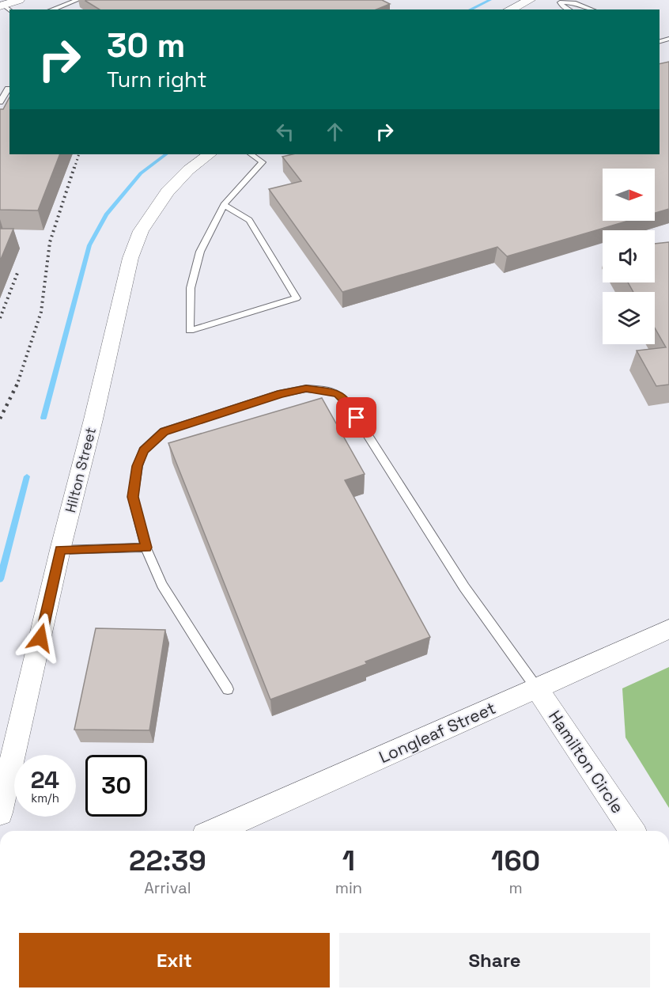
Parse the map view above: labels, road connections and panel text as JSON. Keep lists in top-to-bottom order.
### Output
{
  "streets": {
    "street": ["Hilton Street", "Longleaf Street", "Hamilton Circle"]
  },
  "crossings": [
    ["Longleaf Street", "Hamilton Circle"]
  ],
  "north": "right",
  "page": {
    "turn": ["30 m", "Turn right"],
    "speed": "24 km/h",
    "limit": "30",
    "eta": [
      "22:39",
      "Arrival",
      "1",
      "min",
      "160",
      "m"
    ],
    "buttons": ["Exit", "Share"]
  }
}
